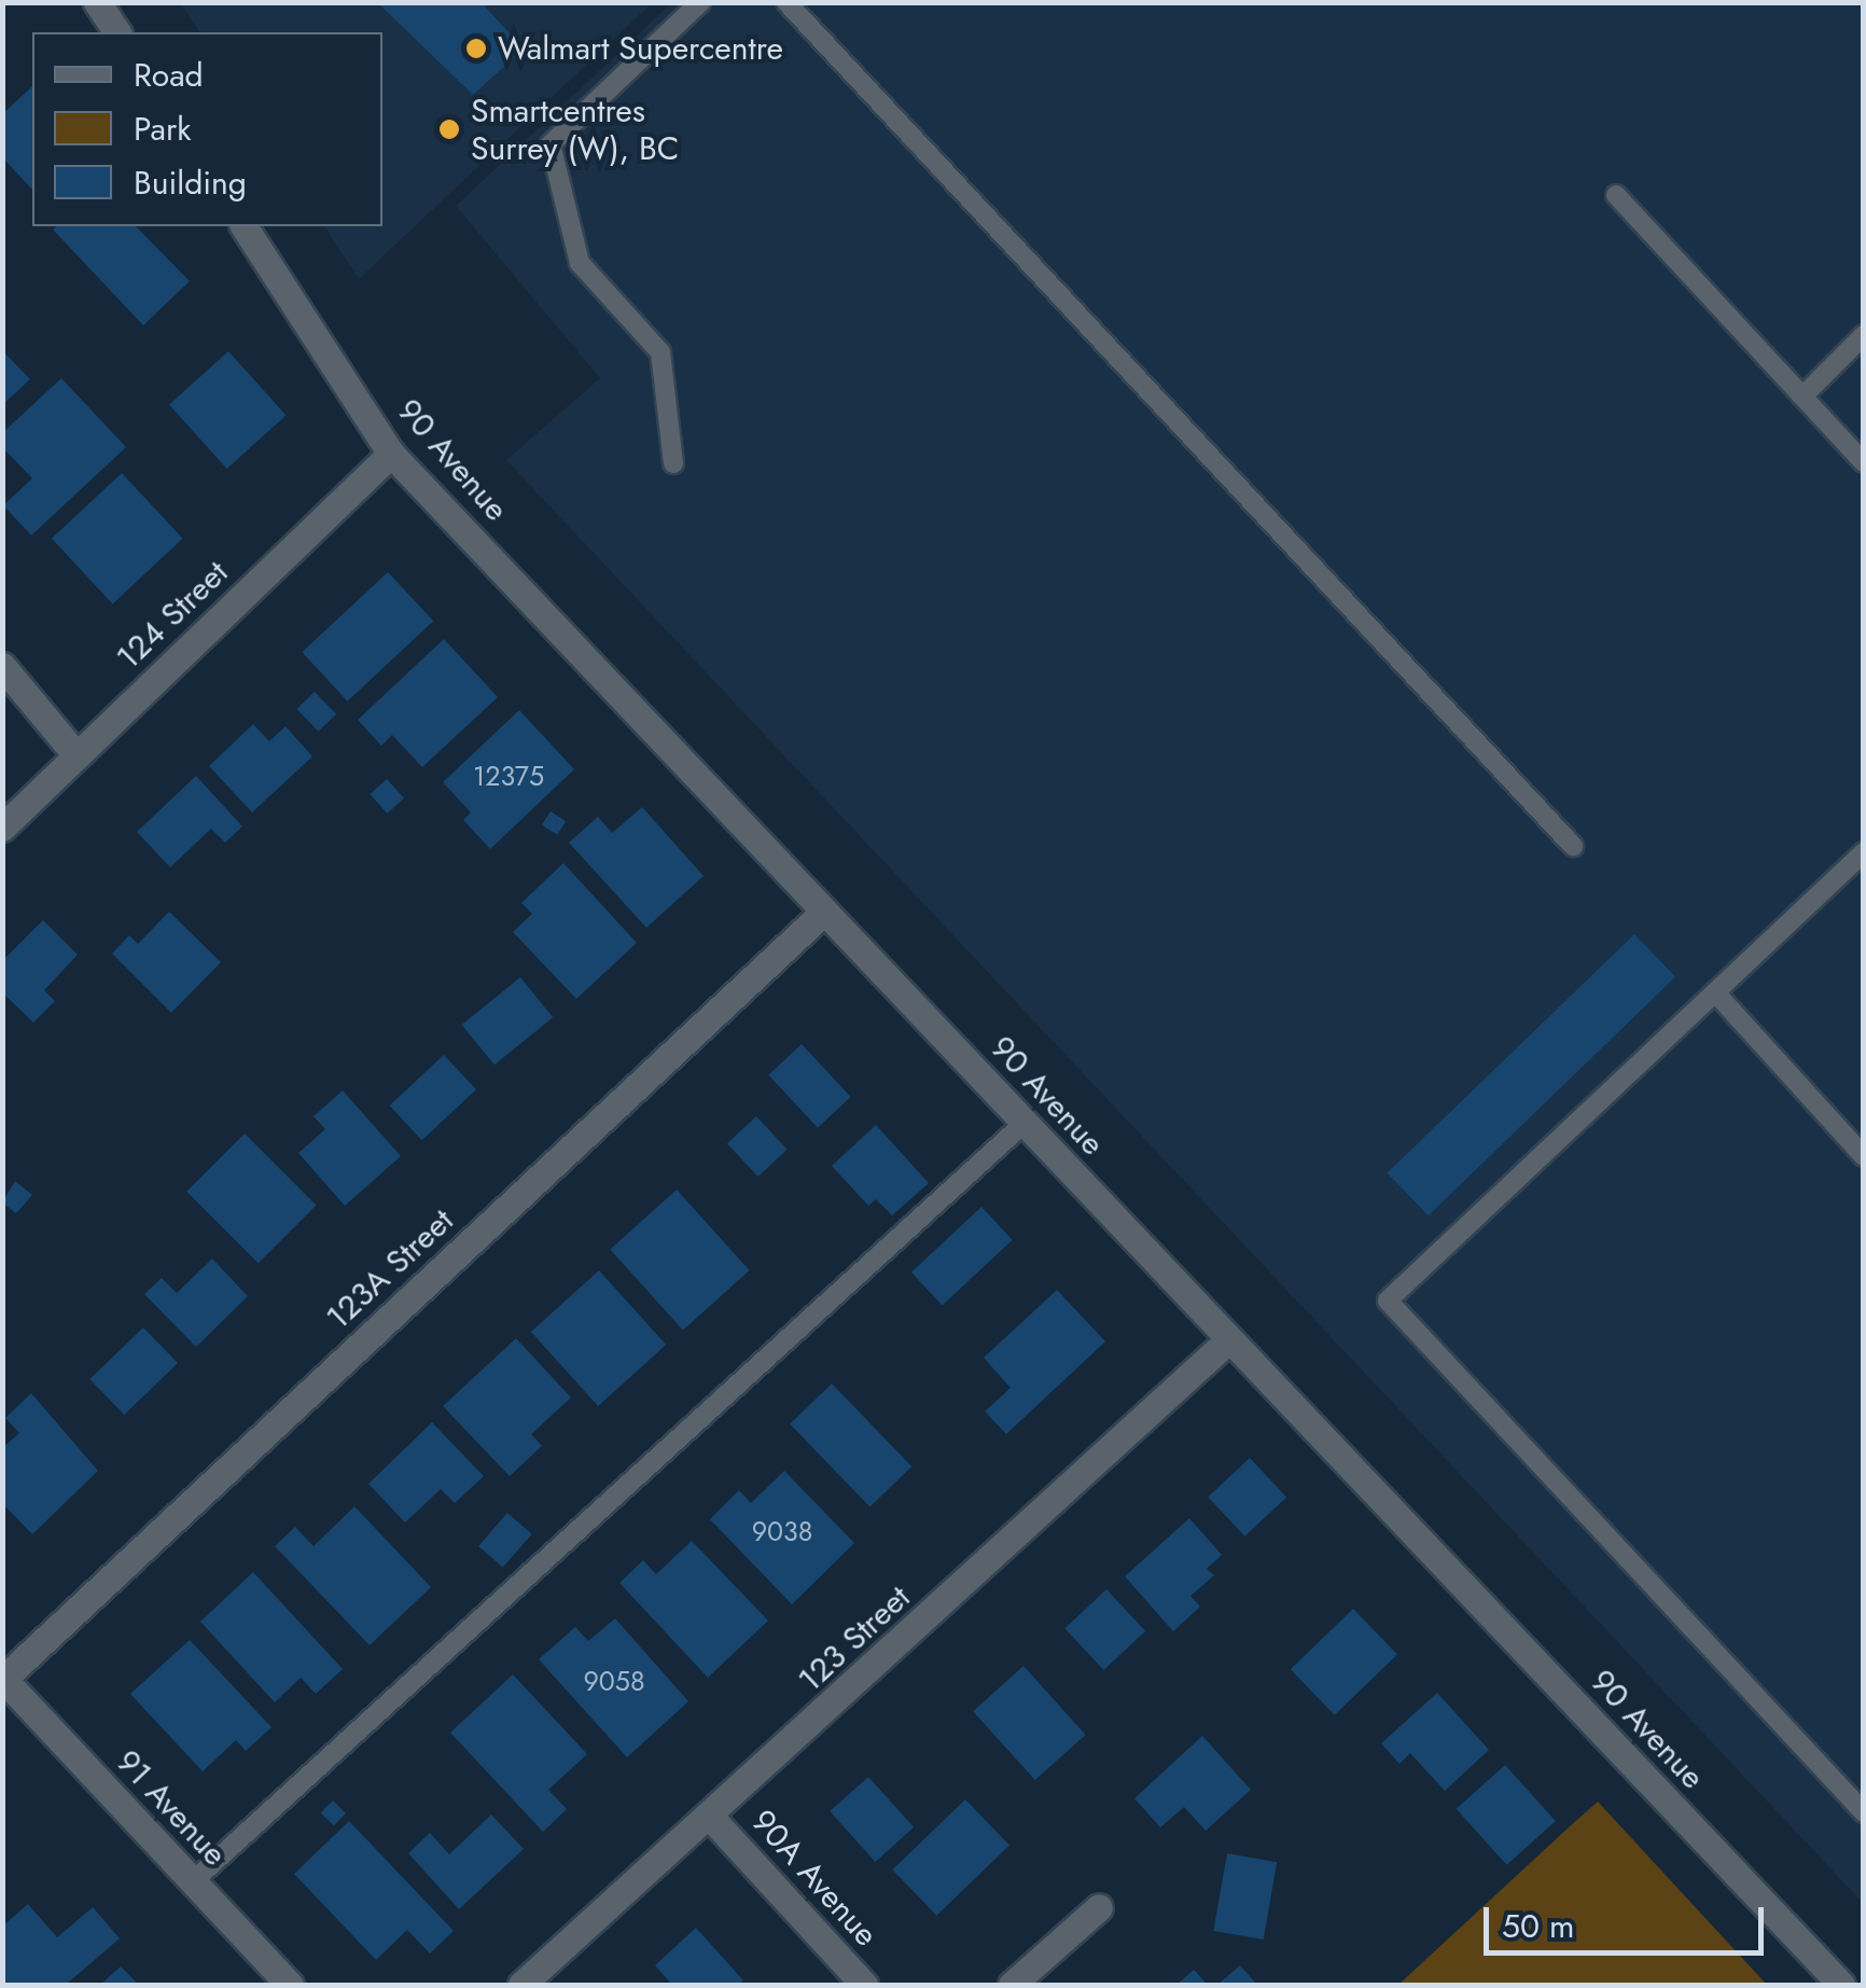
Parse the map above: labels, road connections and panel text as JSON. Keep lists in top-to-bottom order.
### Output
{
  "streets": {
    "street": [
      "90 Avenue",
      "124 Street",
      "123A Street",
      "123 Street",
      "91 Avenue",
      "90A Avenue"
    ]
  },
  "crossings": [
    ["90 Avenue", "124 Street"],
    ["90 Avenue", "123A Street"],
    ["90 Avenue", "123 Street"],
    ["123A Street", "91 Avenue"],
    ["123 Street", "90A Avenue"]
  ],
  "places": ["Walmart Supercentre", "Smartcentres Surrey (W), BC"],
  "house_numbers": ["12375", "9038", "9058"],
  "legend": ["Road", "Park", "Building"],
  "scale_bar": "50 m"
}
